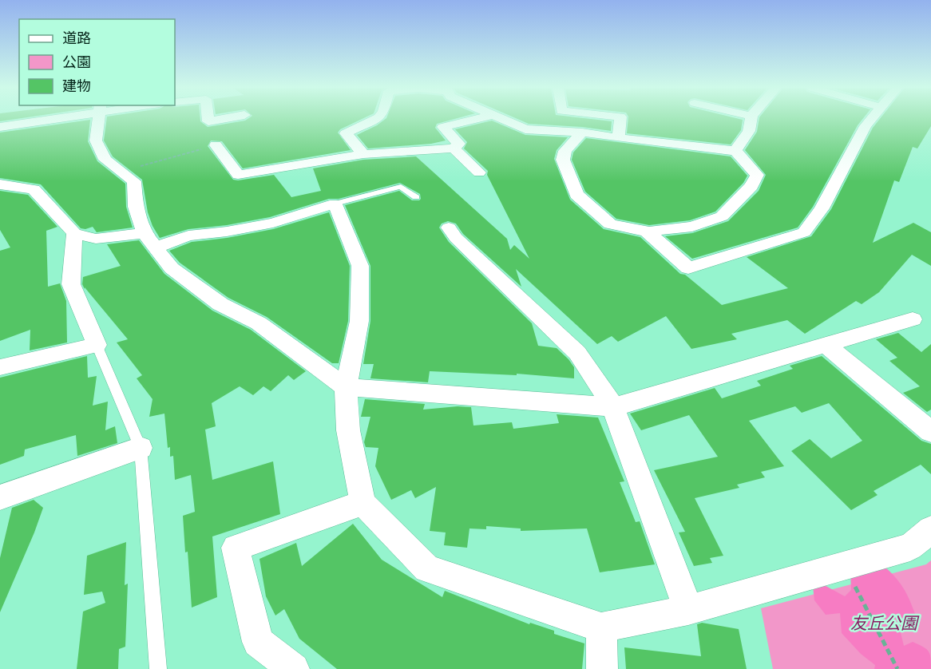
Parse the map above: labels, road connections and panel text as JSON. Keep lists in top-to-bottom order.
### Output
{
  "parks": ["友丘公園"],
  "legend": ["道路", "公園", "建物"]
}
